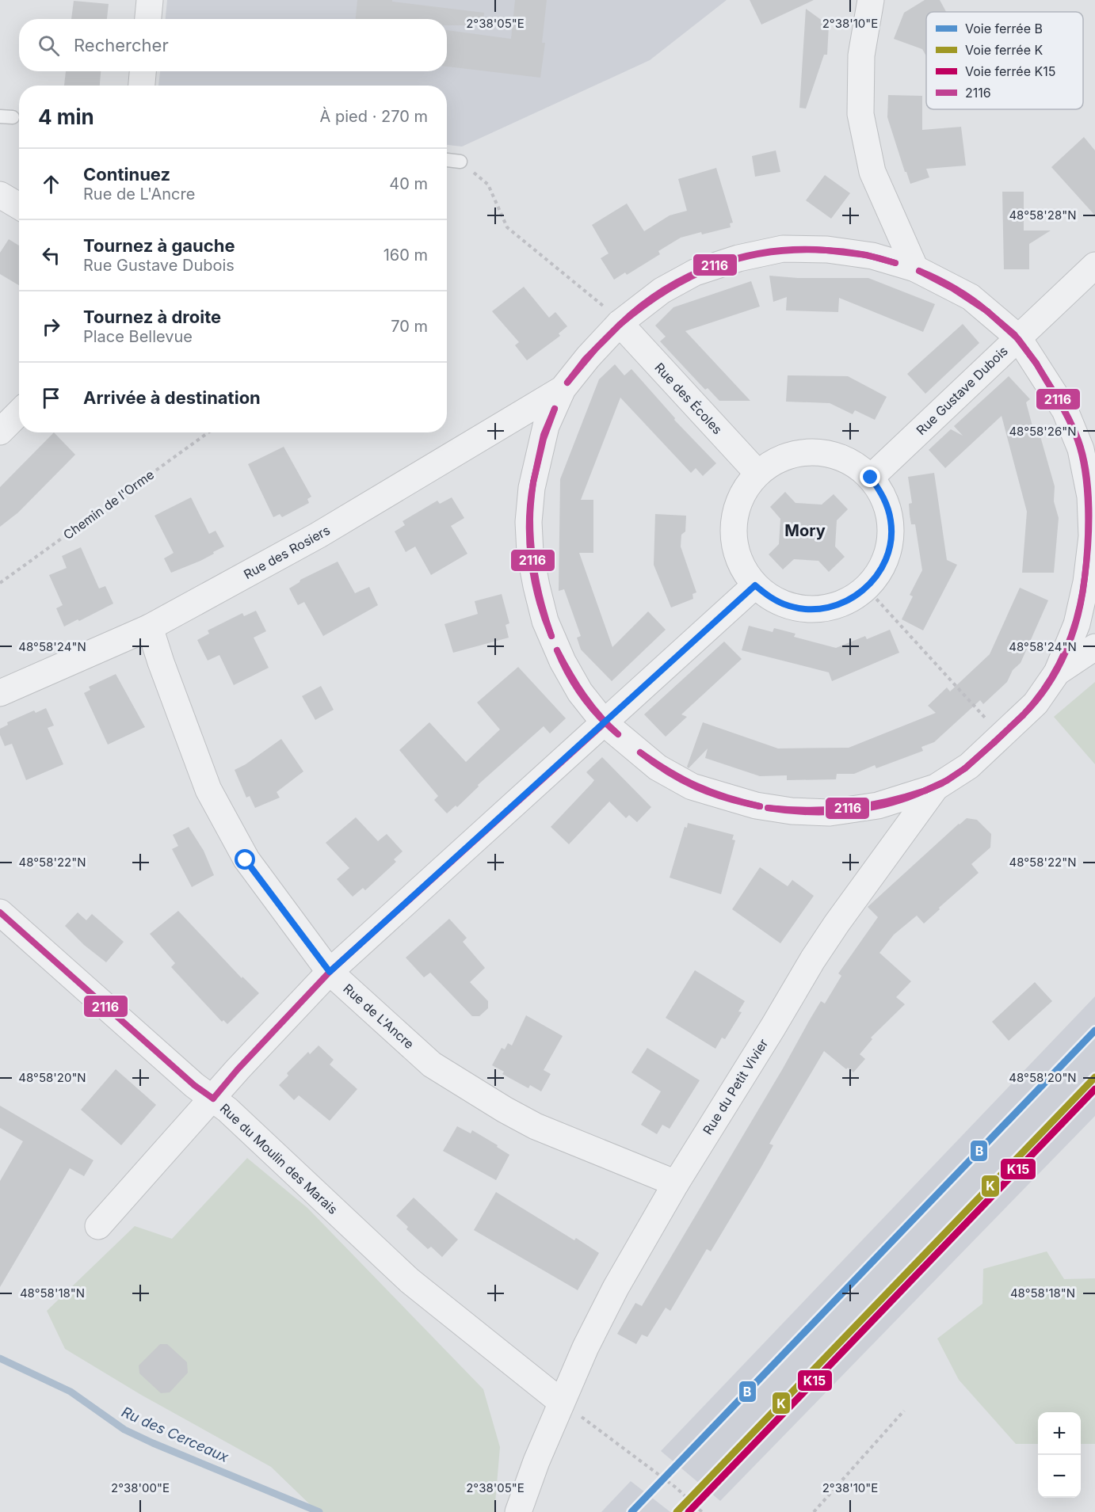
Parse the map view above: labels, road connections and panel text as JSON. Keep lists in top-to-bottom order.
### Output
{
  "streets": {
    "street": [
      "Rue Gustave Dubois",
      "Rue des Écoles",
      "Rue des Rosiers",
      "Rue de L'Ancre",
      "Rue du Petit Vivier",
      "Rue du Moulin des Marais"
    ],
    "path": ["Chemin de l'Orme"]
  },
  "crossings": [
    ["Rue Gustave Dubois", "Rue des Écoles"],
    ["Rue des Rosiers", "Rue de L'Ancre"],
    ["Rue de L'Ancre", "Rue du Petit Vivier"],
    ["Rue du Petit Vivier", "Rue du Moulin des Marais"]
  ],
  "districts": ["Mory"],
  "water": ["Ru des Cerceaux"],
  "lines": [
    "transit line 2116",
    "rail line B",
    "rail line K",
    "rail line K15"
  ],
  "legend": [
    "Voie ferrée B",
    "Voie ferrée K",
    "Voie ferrée K15",
    "2116"
  ],
  "page": {
    "search": "Rechercher",
    "heading": ["4 min", "À pied · 270 m"],
    "list": [
      ["Continuez", "Rue de L'Ancre", "40 m"],
      ["Tournez à gauche", "Rue Gustave Dubois", "160 m"],
      ["Tournez à droite", "Place Bellevue", "70 m"],
      "Arrivée à destination"
    ],
    "map_buttons": ["+", "−"]
  },
  "coordinates": [
    "2°38'05\"E",
    "2°38'10\"E",
    "48°58'28\"N",
    "48°58'26\"N",
    "48°58'24\"N",
    "48°58'22\"N",
    "48°58'20\"N",
    "48°58'18\"N",
    "2°38'00\"E"
  ]
}
